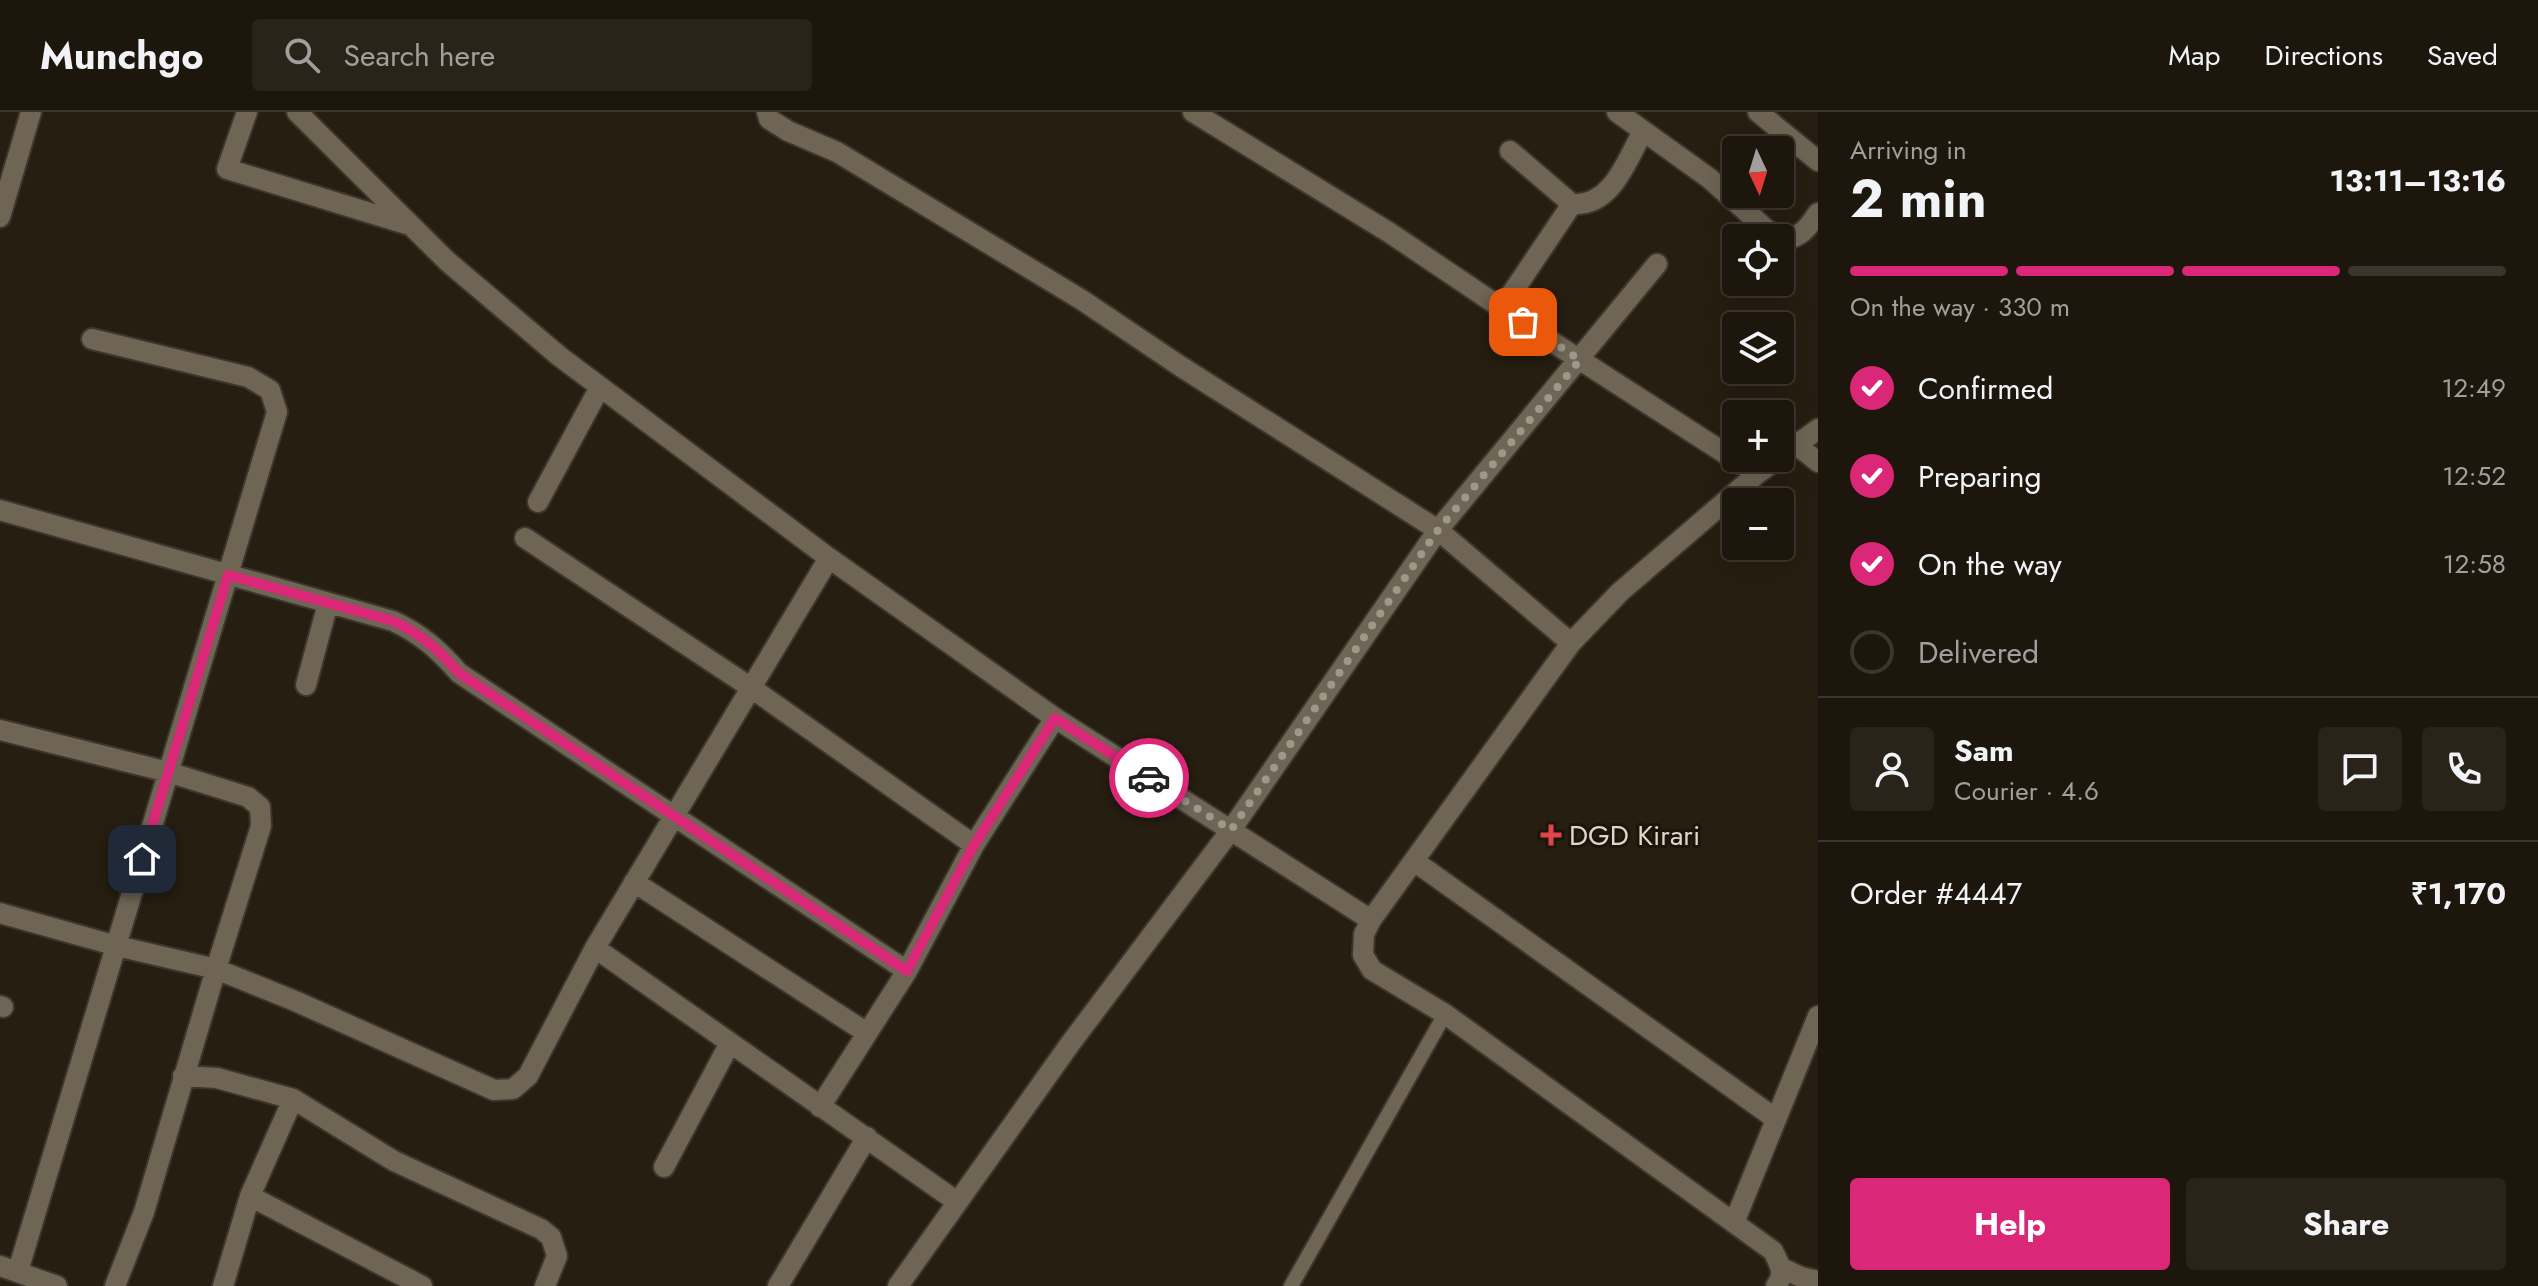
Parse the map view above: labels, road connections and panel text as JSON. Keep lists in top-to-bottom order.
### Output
{
  "places": {
    "health": ["DGD Kirari"]
  },
  "north": "bottom",
  "page": {
    "header": "Munchgo",
    "search": "Search here",
    "nav": ["Map", "Directions", "Saved"],
    "heading": ["2 min", "Arriving in", "13:11–13:16"],
    "panel": [
      "Sam",
      "Courier · 4.6",
      "Order #4447",
      "₹1,170"
    ],
    "map_buttons": ["+", "−"],
    "bar": "On the way · 330 m",
    "list": [
      ["Confirmed", "12:49"],
      ["Preparing", "12:52"],
      ["On the way", "12:58"],
      "Delivered"
    ],
    "buttons": ["Help", "Share"]
  }
}
